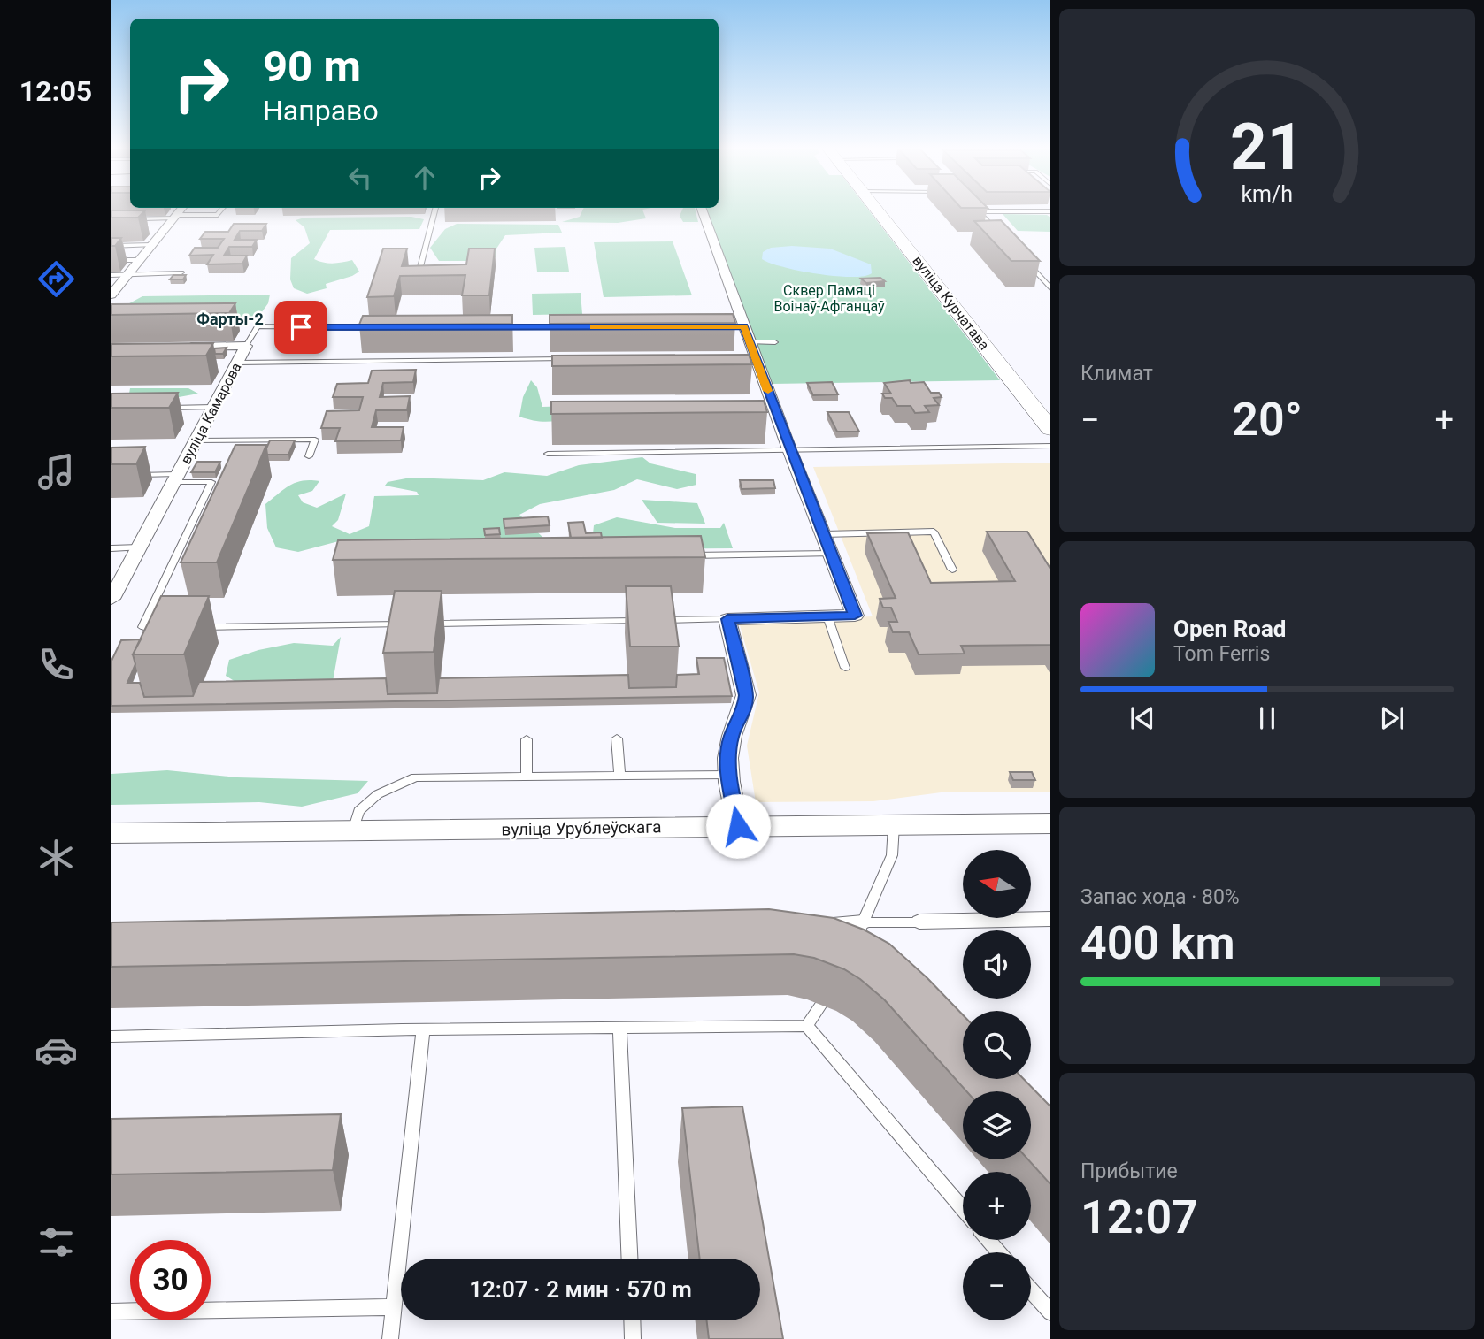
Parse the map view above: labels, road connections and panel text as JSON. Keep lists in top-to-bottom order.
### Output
{
  "streets": {
    "main road": ["вуліца Курчатава"],
    "street": ["вуліца Камарова", "вуліца Урублеўскага"]
  },
  "districts": ["Фарты-2"],
  "parks": ["Сквер Памяці Воінаў-Афганцаў"],
  "north": "left",
  "page": {
    "tabs": "12:05",
    "turn": ["90 m", "Направо"],
    "tile": [
      "Климат",
      ["Запас хода · 80%", "400 km"],
      ["Прибытие", "12:07"]
    ],
    "heat": ["−", "20°", "+"],
    "song": ["Open Road", "Tom Ferris"],
    "map_buttons": ["+", "−"],
    "limit": "30",
    "trip": "12:07 · 2 мин · 570 m",
    "gauge": ["21", "km/h"]
  }
}
